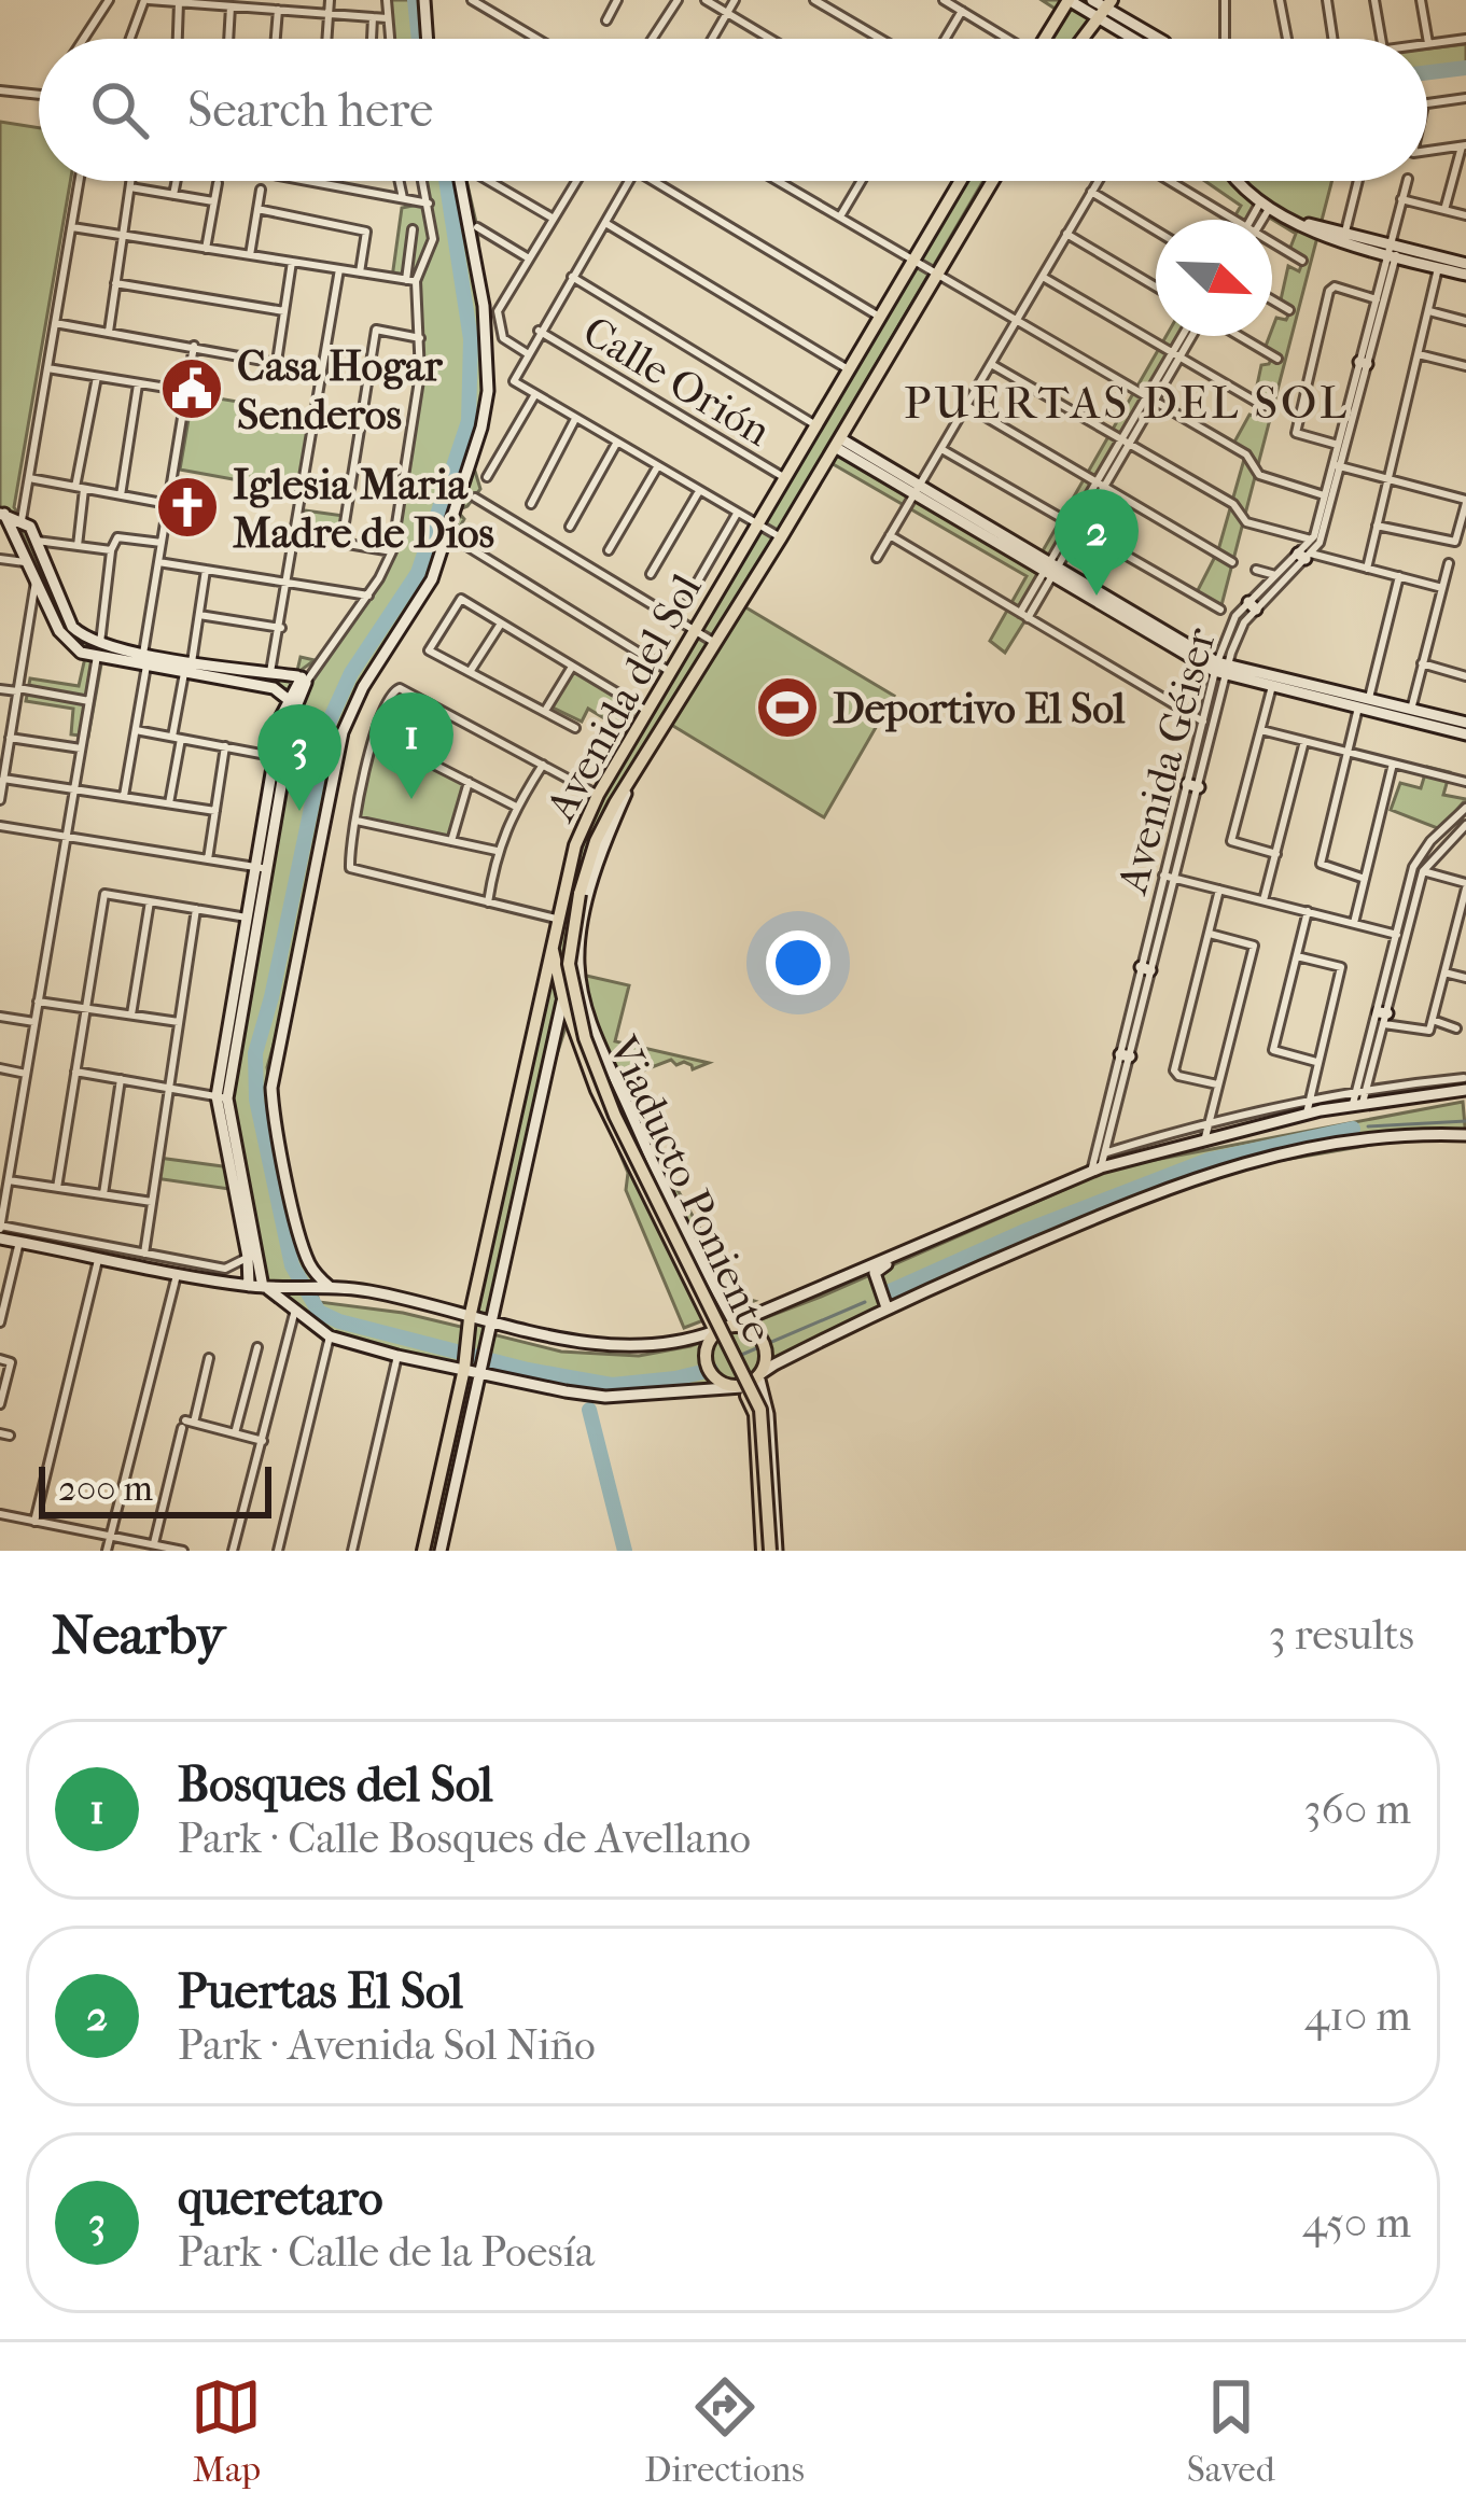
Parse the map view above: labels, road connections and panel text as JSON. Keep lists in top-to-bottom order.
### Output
{
  "streets": {
    "main road": ["Avenida del Sol", "Viaducto Poniente"],
    "street": ["Calle Orión", "Avenida Géiser"]
  },
  "crossings": [
    ["Calle Orión", "Avenida del Sol"],
    ["Avenida del Sol", "Viaducto Poniente"]
  ],
  "districts": ["PUERTAS DEL SOL"],
  "places": {
    "public building": ["Casa Hogar Senderos"],
    "church": ["Iglesia Maria Madre de Dios"],
    "sports": ["Deportivo El Sol"]
  },
  "scale_bar": "200 m",
  "north": "bottom right",
  "page": {
    "search": "Search here",
    "pins": ["2", "1", "3"],
    "scale": "200 m",
    "heading": ["Nearby", "3 results"],
    "list": [
      {
        "mark": "1",
        "name": "Bosques del Sol",
        "note": "Park · Calle Bosques de Avellano",
        "value": "360 m"
      },
      {
        "mark": "2",
        "name": "Puertas El Sol",
        "note": "Park · Avenida Sol Niño",
        "value": "410 m"
      },
      {
        "mark": "3",
        "name": "queretaro",
        "note": "Park · Calle de la Poesía",
        "value": "450 m"
      }
    ],
    "nav": ["Map", "Directions", "Saved"]
  }
}
